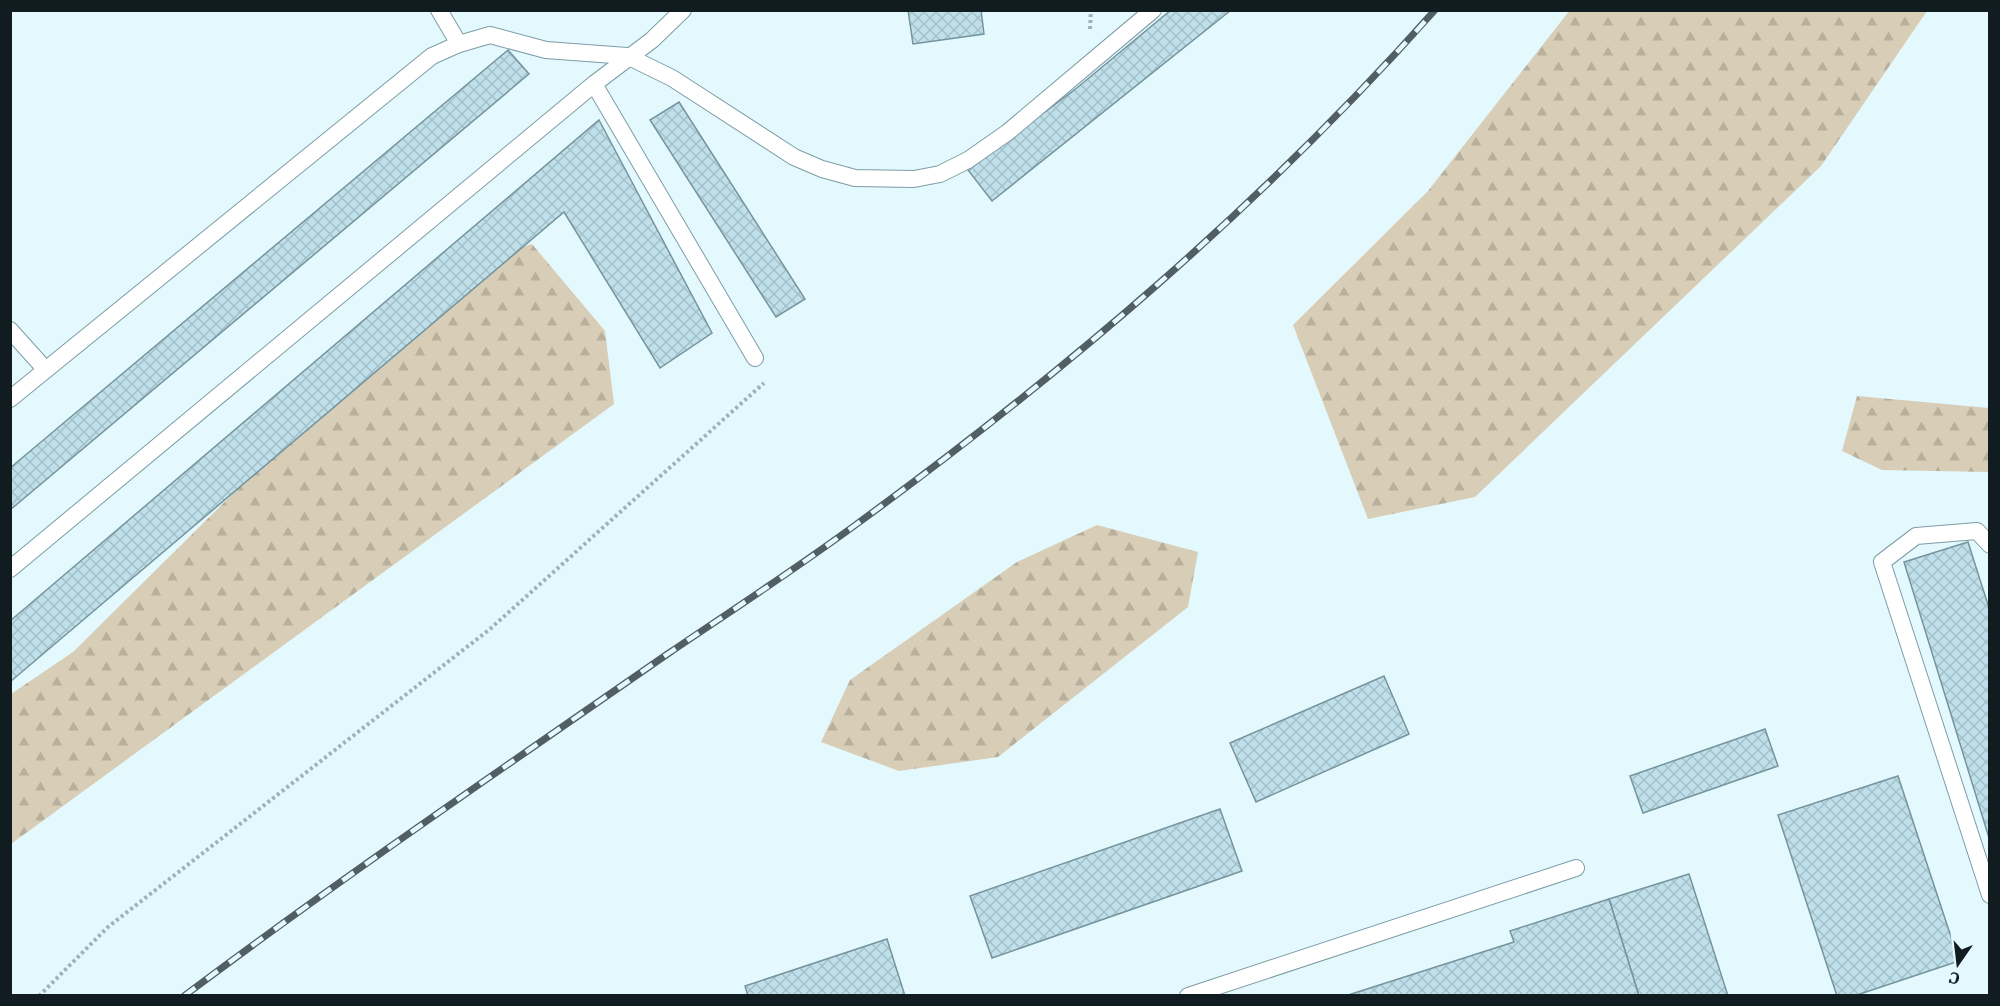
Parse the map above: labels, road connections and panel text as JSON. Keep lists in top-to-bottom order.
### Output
{
  "north": "bottom"
}
